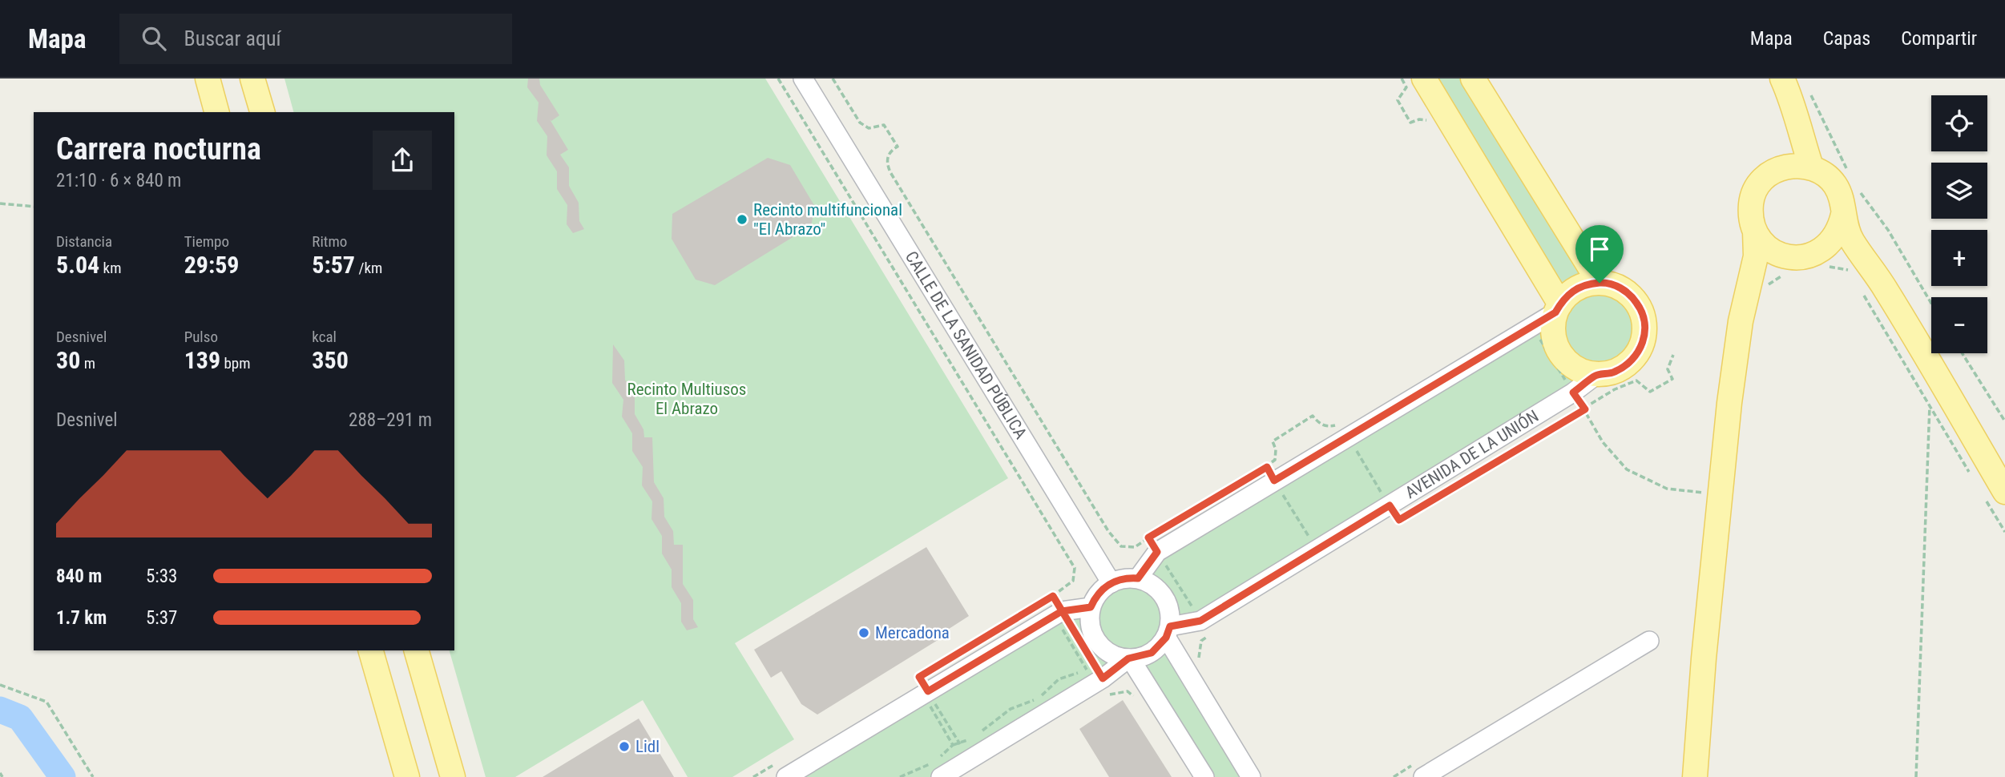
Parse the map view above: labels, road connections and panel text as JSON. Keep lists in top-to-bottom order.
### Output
{
  "streets": {
    "street": ["CALLE DE LA SANIDAD PÚBLICA", "AVENIDA DE LA UNIÓN"]
  },
  "crossings": [
    ["CALLE DE LA SANIDAD PÚBLICA", "AVENIDA DE LA UNIÓN"]
  ],
  "parks": ["Recinto Multiusos El Abrazo"],
  "places": ["Recinto multifuncional \"El Abrazo\"", "Mercadona", "Lidl"],
  "page": {
    "header": "Mapa",
    "search": "Buscar aquí",
    "nav": ["Mapa", "Capas", "Compartir"],
    "map_buttons": ["+", "−"],
    "heading": ["Carrera nocturna", "21:10 · 6 × 840 m"],
    "stats": [
      ["Distancia", "5.04 km"],
      ["Tiempo", "29:59"],
      ["Ritmo", "5:57 /km"],
      ["Desnivel", "30 m"],
      ["Pulso", "139 bpm"],
      ["kcal", "350"]
    ],
    "chart": ["Desnivel", "288–291 m"],
    "list": [
      {
        "name": "840 m",
        "note": "5:33"
      },
      {
        "name": "1.7 km",
        "note": "5:37"
      }
    ]
  }
}
